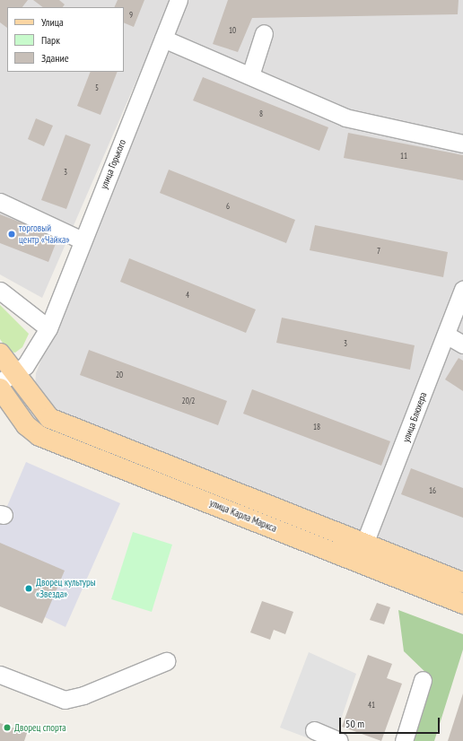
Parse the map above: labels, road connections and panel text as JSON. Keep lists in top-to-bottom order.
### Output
{
  "streets": {
    "main road": ["улица Карла Маркса"],
    "street": ["улица Горького", "улица Блюхера"]
  },
  "crossings": [
    ["улица Горького", "улица Карла Маркса"],
    ["улица Блюхера", "улица Карла Маркса"]
  ],
  "places": ["торговый центр «Чайка»", "Дворец культуры «Звезда»", "Дворец спорта"],
  "house_numbers": [
    "9",
    "10",
    "5",
    "8",
    "11",
    "3",
    "6",
    "7",
    "4",
    "3",
    "20",
    "20/2",
    "18",
    "16",
    "41"
  ],
  "legend": ["Улица", "Парк", "Здание"],
  "scale_bar": "50 m"
}
